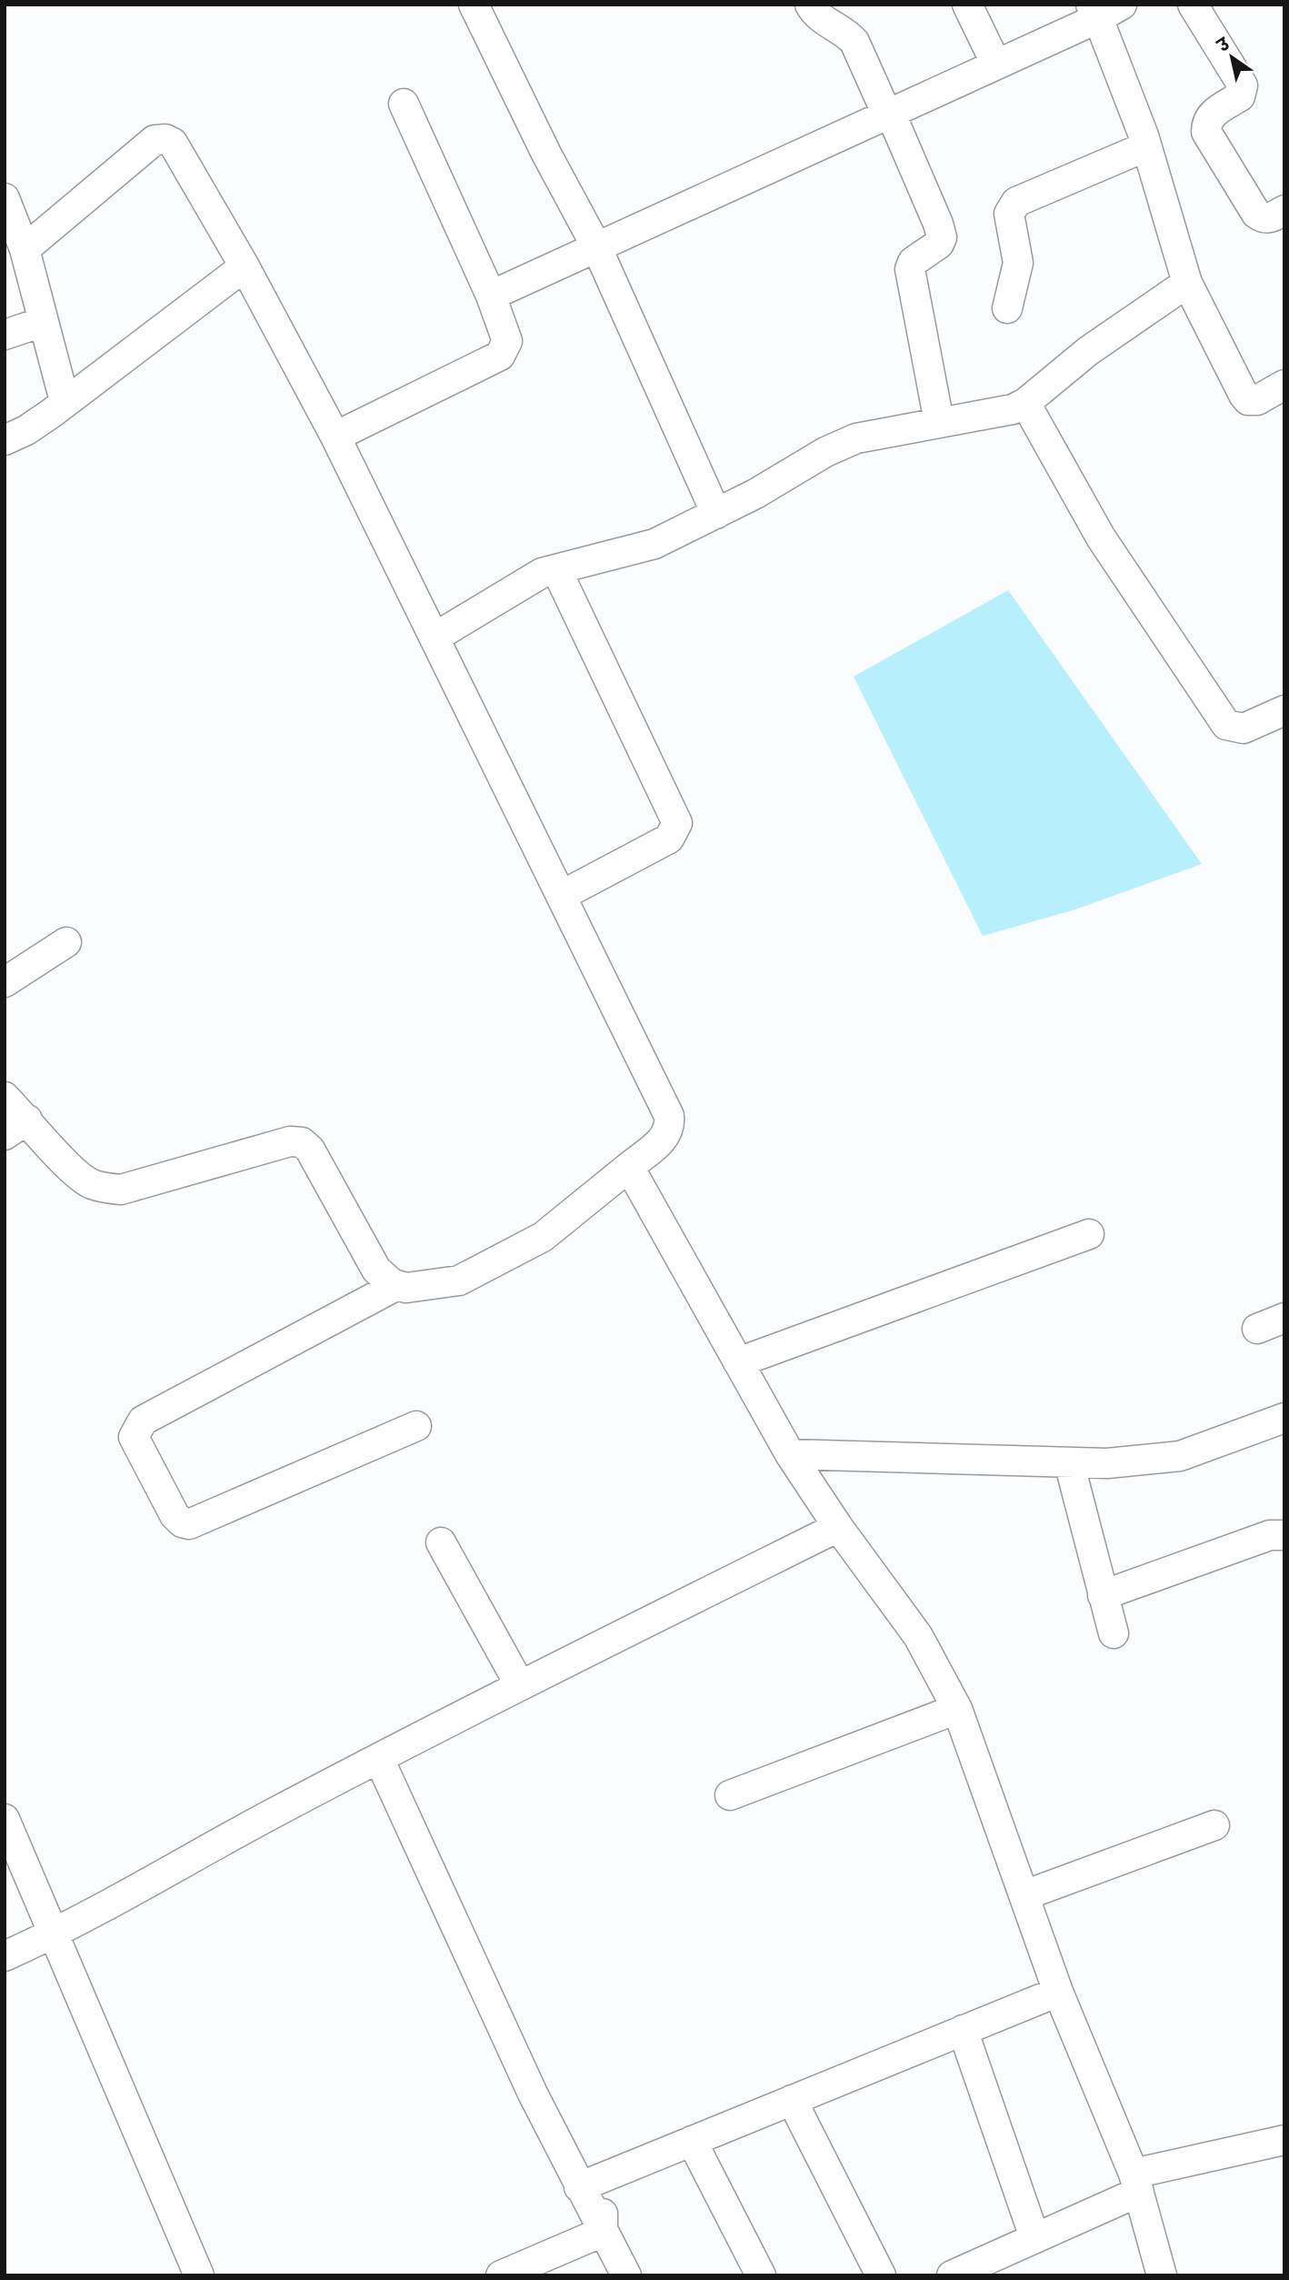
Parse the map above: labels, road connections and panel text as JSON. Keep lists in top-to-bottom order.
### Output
{
  "north": "top left"
}
